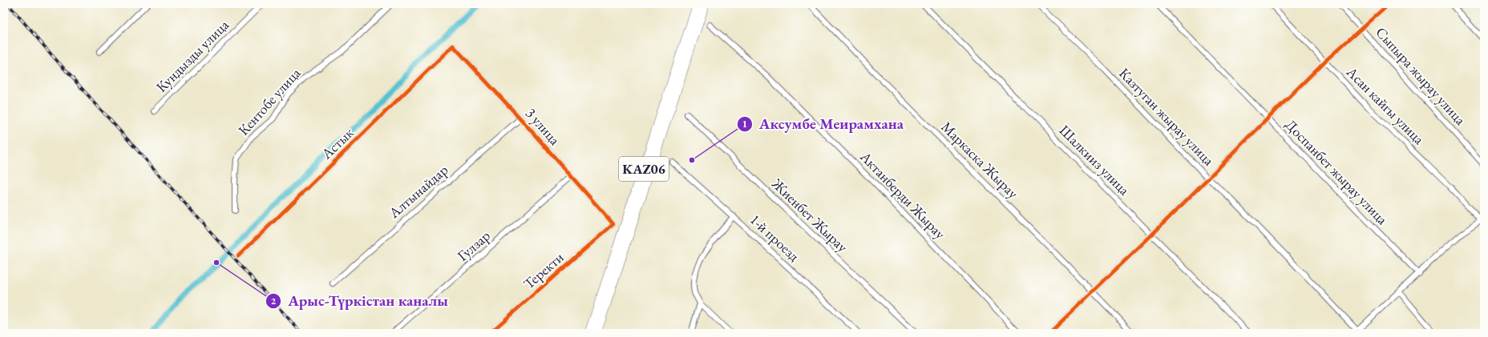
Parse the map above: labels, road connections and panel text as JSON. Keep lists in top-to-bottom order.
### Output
{
  "streets": {
    "highway": ["KАZ06"],
    "street": [
      "Кундызды улица",
      "Сыпыра жырау улица",
      "Кентобе улица",
      "Асан кайгы улица",
      "Казтуган жырау улица",
      "3 улица",
      "Астык",
      "Маркаска Жырау",
      "Шалкииз улица",
      "Доспанбет жырау улица",
      "Алтынайдар",
      "Актанберди Жырау",
      "Жиенбет Жырау",
      "1-й проезд",
      "Гулзар",
      "Теректи"
    ]
  },
  "crossings": [
    ["3 улица", "Астык"],
    ["3 улица", "Алтынайдар"],
    ["3 улица", "Гулзар"],
    ["3 улица", "Теректи"]
  ],
  "places": ["Аксумбе Меирамхана", "Арыс-Түркістан каналы"]
}
